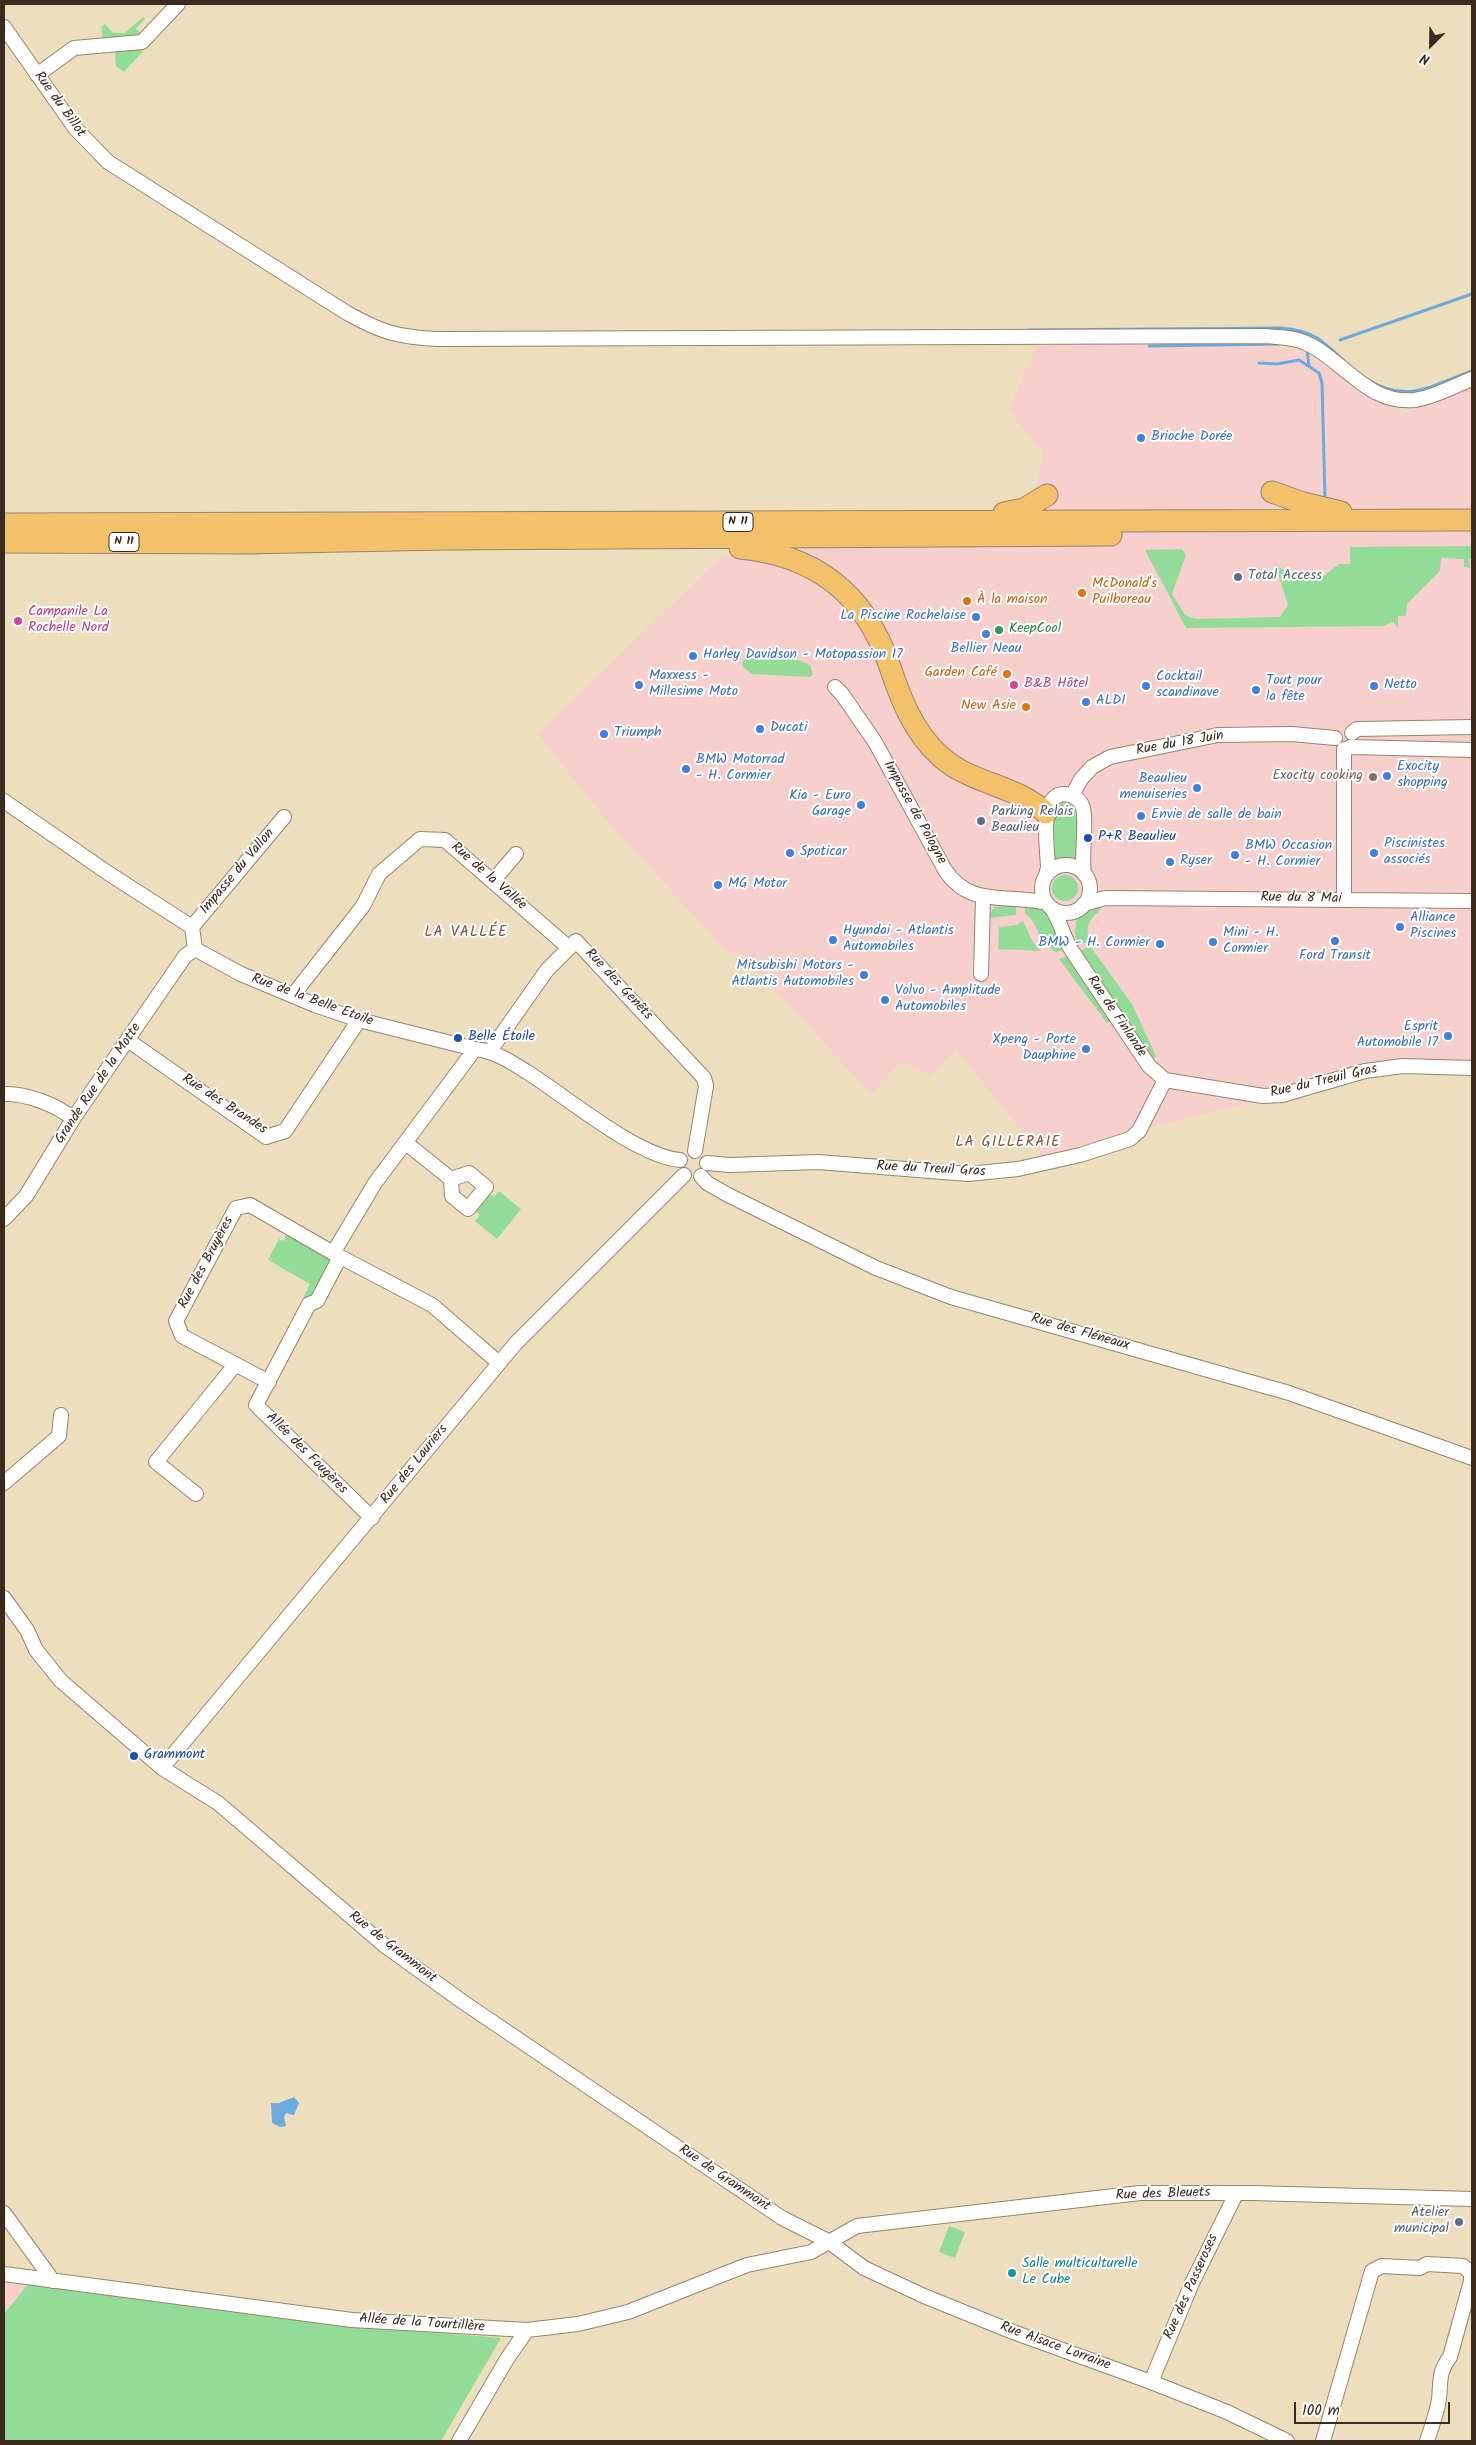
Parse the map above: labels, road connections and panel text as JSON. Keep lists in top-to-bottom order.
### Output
{
  "streets": {
    "highway": ["N 11"],
    "street": [
      "Rue du Billot",
      "Rue du 18 Juin",
      "Impasse de Pologne",
      "Impasse du Vallon",
      "Rue de la Vallée",
      "Rue du 8 Mai",
      "Rue des Genêts",
      "Rue de la Belle Etoile",
      "Rue de Finlande",
      "Rue du Treuil Gras",
      "Grande Rue de la Motte",
      "Rue des Brandes",
      "Rue des Bruyères",
      "Rue des Fléneaux",
      "Allée des Fougères",
      "Rue des Lauriers",
      "Rue de Grammont",
      "Rue des Bleuets",
      "Rue des Passeroses",
      "Allée de la Tourtillère",
      "Rue Alsace Lorraine"
    ]
  },
  "crossings": [
    ["Impasse de Pologne", "Rue du 8 Mai"],
    ["Impasse de Pologne", "Rue de Finlande"],
    ["Rue de la Vallée", "Rue des Genêts"],
    ["Rue de la Vallée", "Rue de la Belle Etoile"],
    ["Rue du 8 Mai", "Rue de Finlande"],
    ["Rue des Genêts", "Rue de la Belle Etoile"],
    ["Rue des Genêts", "Rue du Treuil Gras"],
    ["Rue des Genêts", "Rue des Fléneaux"],
    ["Rue des Genêts", "Rue des Lauriers"],
    ["Rue de la Belle Etoile", "Rue du Treuil Gras"],
    ["Rue de la Belle Etoile", "Grande Rue de la Motte"],
    ["Rue de la Belle Etoile", "Rue des Brandes"],
    ["Rue de la Belle Etoile", "Rue des Fléneaux"],
    ["Rue de la Belle Etoile", "Rue des Lauriers"],
    ["Rue de Finlande", "Rue du Treuil Gras"],
    ["Rue du Treuil Gras", "Rue des Fléneaux"],
    ["Rue du Treuil Gras", "Rue des Lauriers"],
    ["Grande Rue de la Motte", "Rue des Brandes"],
    ["Rue des Bruyères", "Allée des Fougères"],
    ["Rue des Bruyères", "Rue des Lauriers"],
    ["Rue des Fléneaux", "Rue des Lauriers"],
    ["Allée des Fougères", "Rue des Lauriers"],
    ["Rue des Lauriers", "Rue de Grammont"],
    ["Rue de Grammont", "Rue des Bleuets"],
    ["Rue de Grammont", "Allée de la Tourtillère"],
    ["Rue de Grammont", "Rue Alsace Lorraine"],
    ["Rue des Bleuets", "Rue des Passeroses"],
    ["Rue des Bleuets", "Allée de la Tourtillère"],
    ["Rue des Bleuets", "Rue Alsace Lorraine"],
    ["Rue des Passeroses", "Rue Alsace Lorraine"],
    ["Allée de la Tourtillère", "Rue Alsace Lorraine"]
  ],
  "districts": ["LA VALLÉE", "LA GILLERAIE"],
  "places": [
    "Brioche Dorée",
    "Total Access",
    "McDonald's Puilboreau",
    "À la maison",
    "La Piscine Rochelaise",
    "Campanile La Rochelle Nord",
    "KeepCool",
    "Bellier Neau",
    "Harley Davidson - Motopassion 17",
    "Garden Café",
    "Maxxess - Millesime Moto",
    "B&B Hôtel",
    "Cocktail scandinave",
    "Netto",
    "Tout pour la fête",
    "ALDI",
    "New Asie",
    "Ducati",
    "Triumph",
    "BMW Motorrad - H. Cormier",
    "Exocity shopping",
    "Exocity cooking",
    "Beaulieu menuiseries",
    "Kia - Euro Garage",
    "Envie de salle de bain",
    "Parking Relais Beaulieu",
    "P+R Beaulieu",
    "Spoticar",
    "Piscinistes associés",
    "BMW Occasion - H. Cormier",
    "Ryser",
    "MG Motor",
    "Alliance Piscines",
    "Hyundai - Atlantis Automobiles",
    "Ford Transit",
    "Mini - H. Cormier",
    "BMW - H. Cormier",
    "Mitsubishi Motors - Atlantis Automobiles",
    "Volvo - Amplitude Automobiles",
    "Esprit Automobile 17",
    "Belle Étoile",
    "Xpeng - Porte Dauphine",
    "Grammont",
    "Atelier municipal",
    "Salle multiculturelle Le Cube"
  ],
  "scale_bar": "100 m",
  "north": "bottom left"
}
